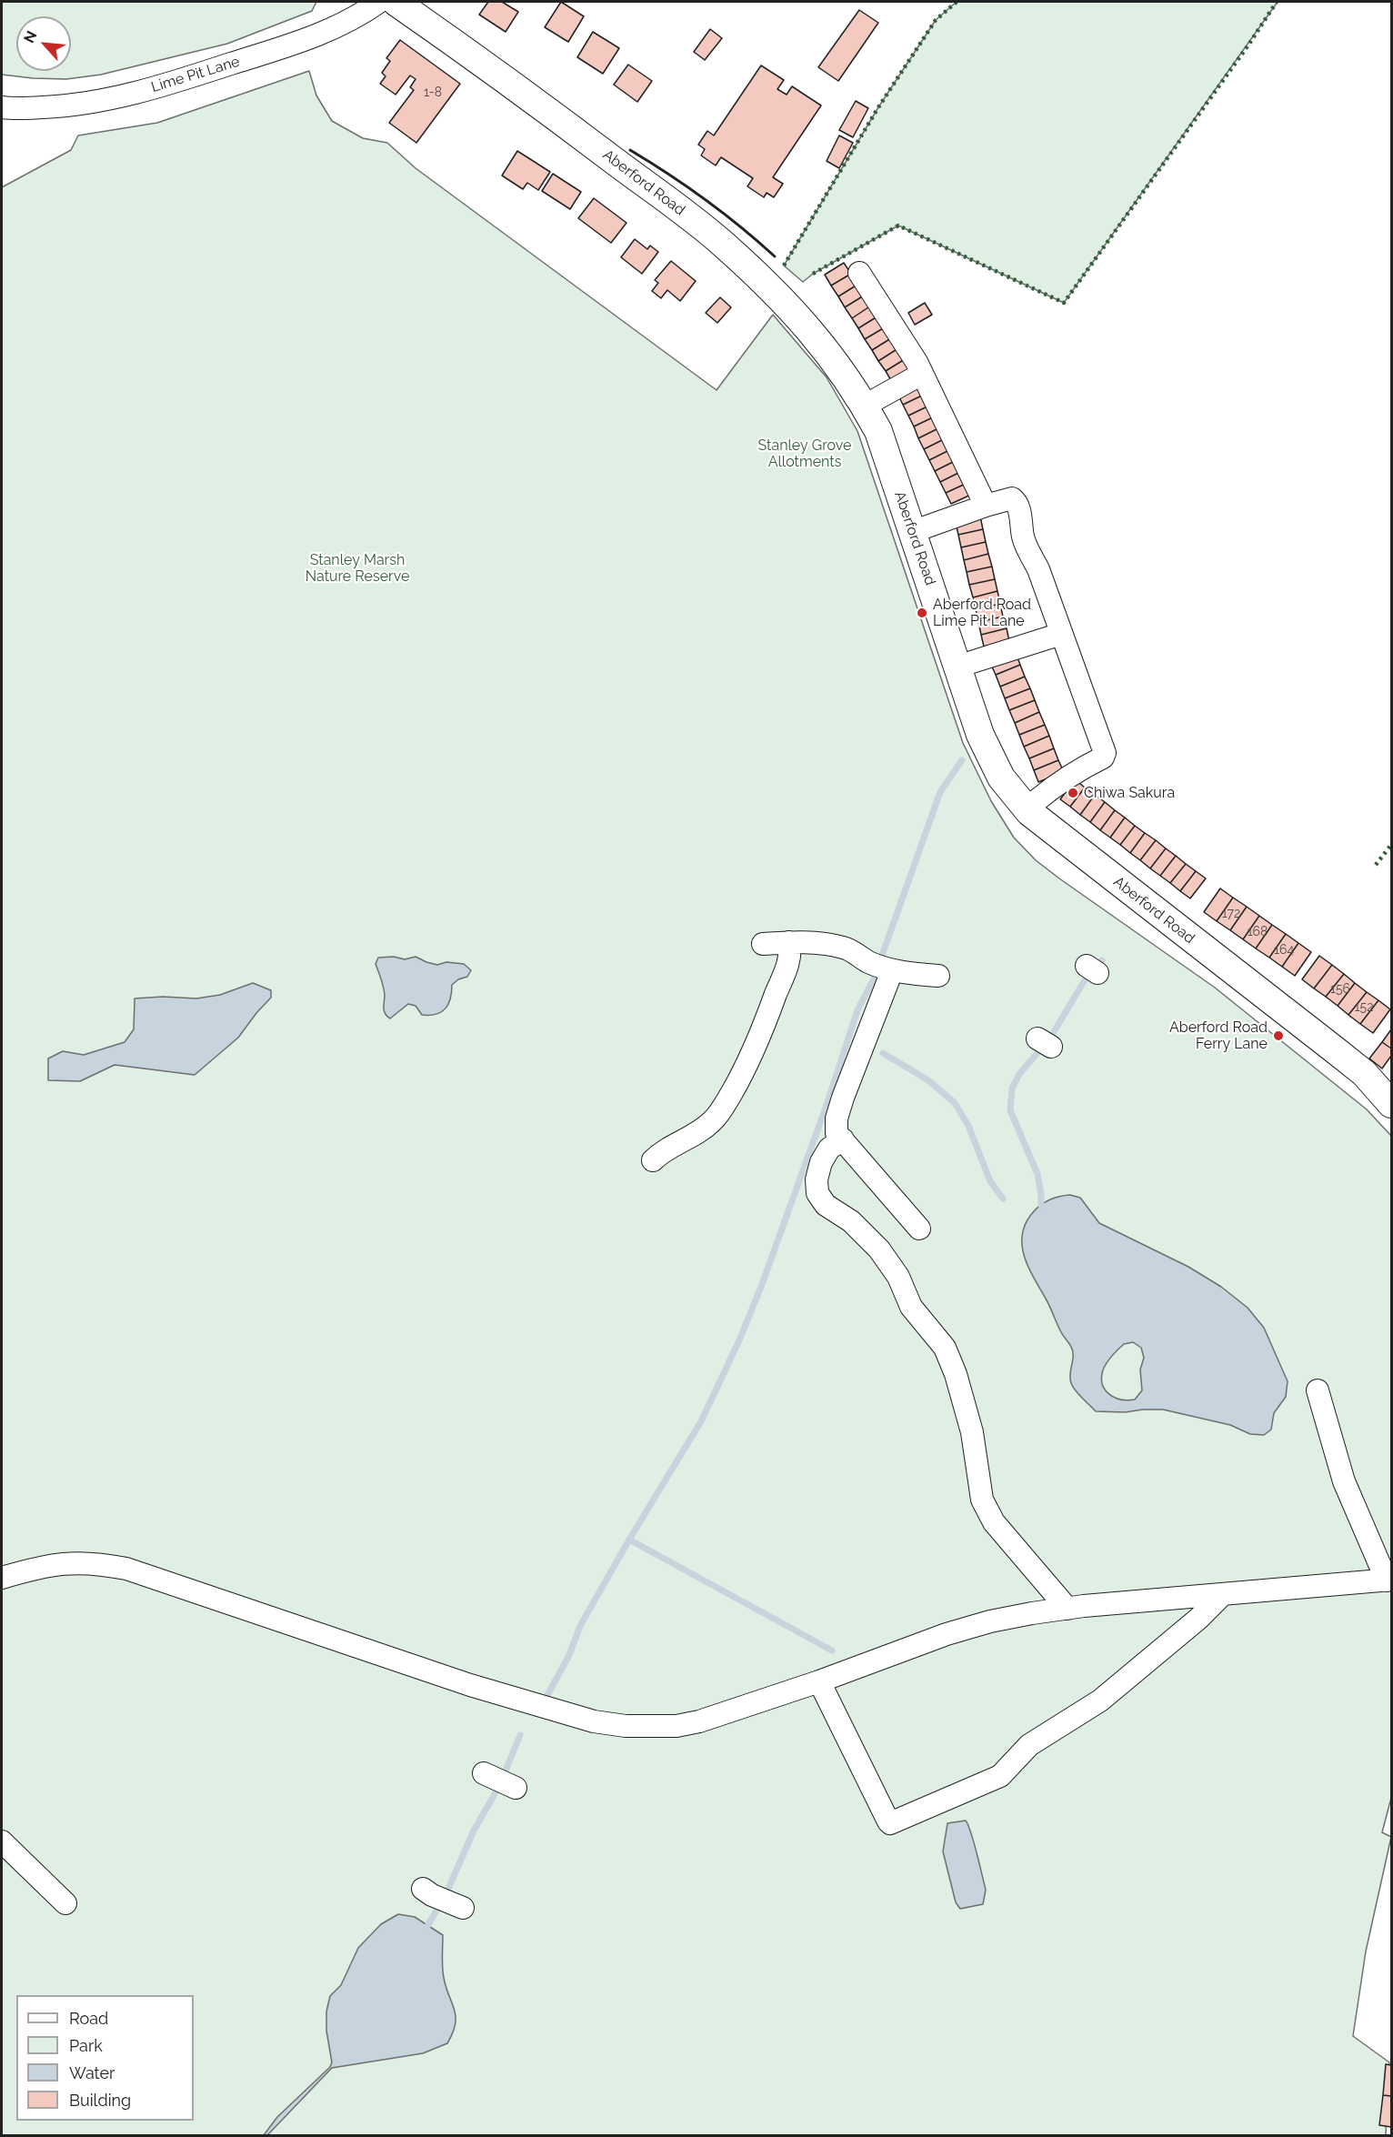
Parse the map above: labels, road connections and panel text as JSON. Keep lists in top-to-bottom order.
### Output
{
  "streets": {
    "main road": ["Aberford Road"],
    "street": ["Lime Pit Lane"]
  },
  "parks": ["Stanley Grove Allotments", "Stanley Marsh Nature Reserve"],
  "places": ["Aberford Road Lime Pit Lane", "Chiwa Sakura", "Aberford Road Ferry Lane"],
  "house_numbers": [
    "1-8",
    "172",
    "168",
    "164",
    "156",
    "152"
  ],
  "legend": [
    "Road",
    "Park",
    "Water",
    "Building"
  ],
  "north": "top left"
}
